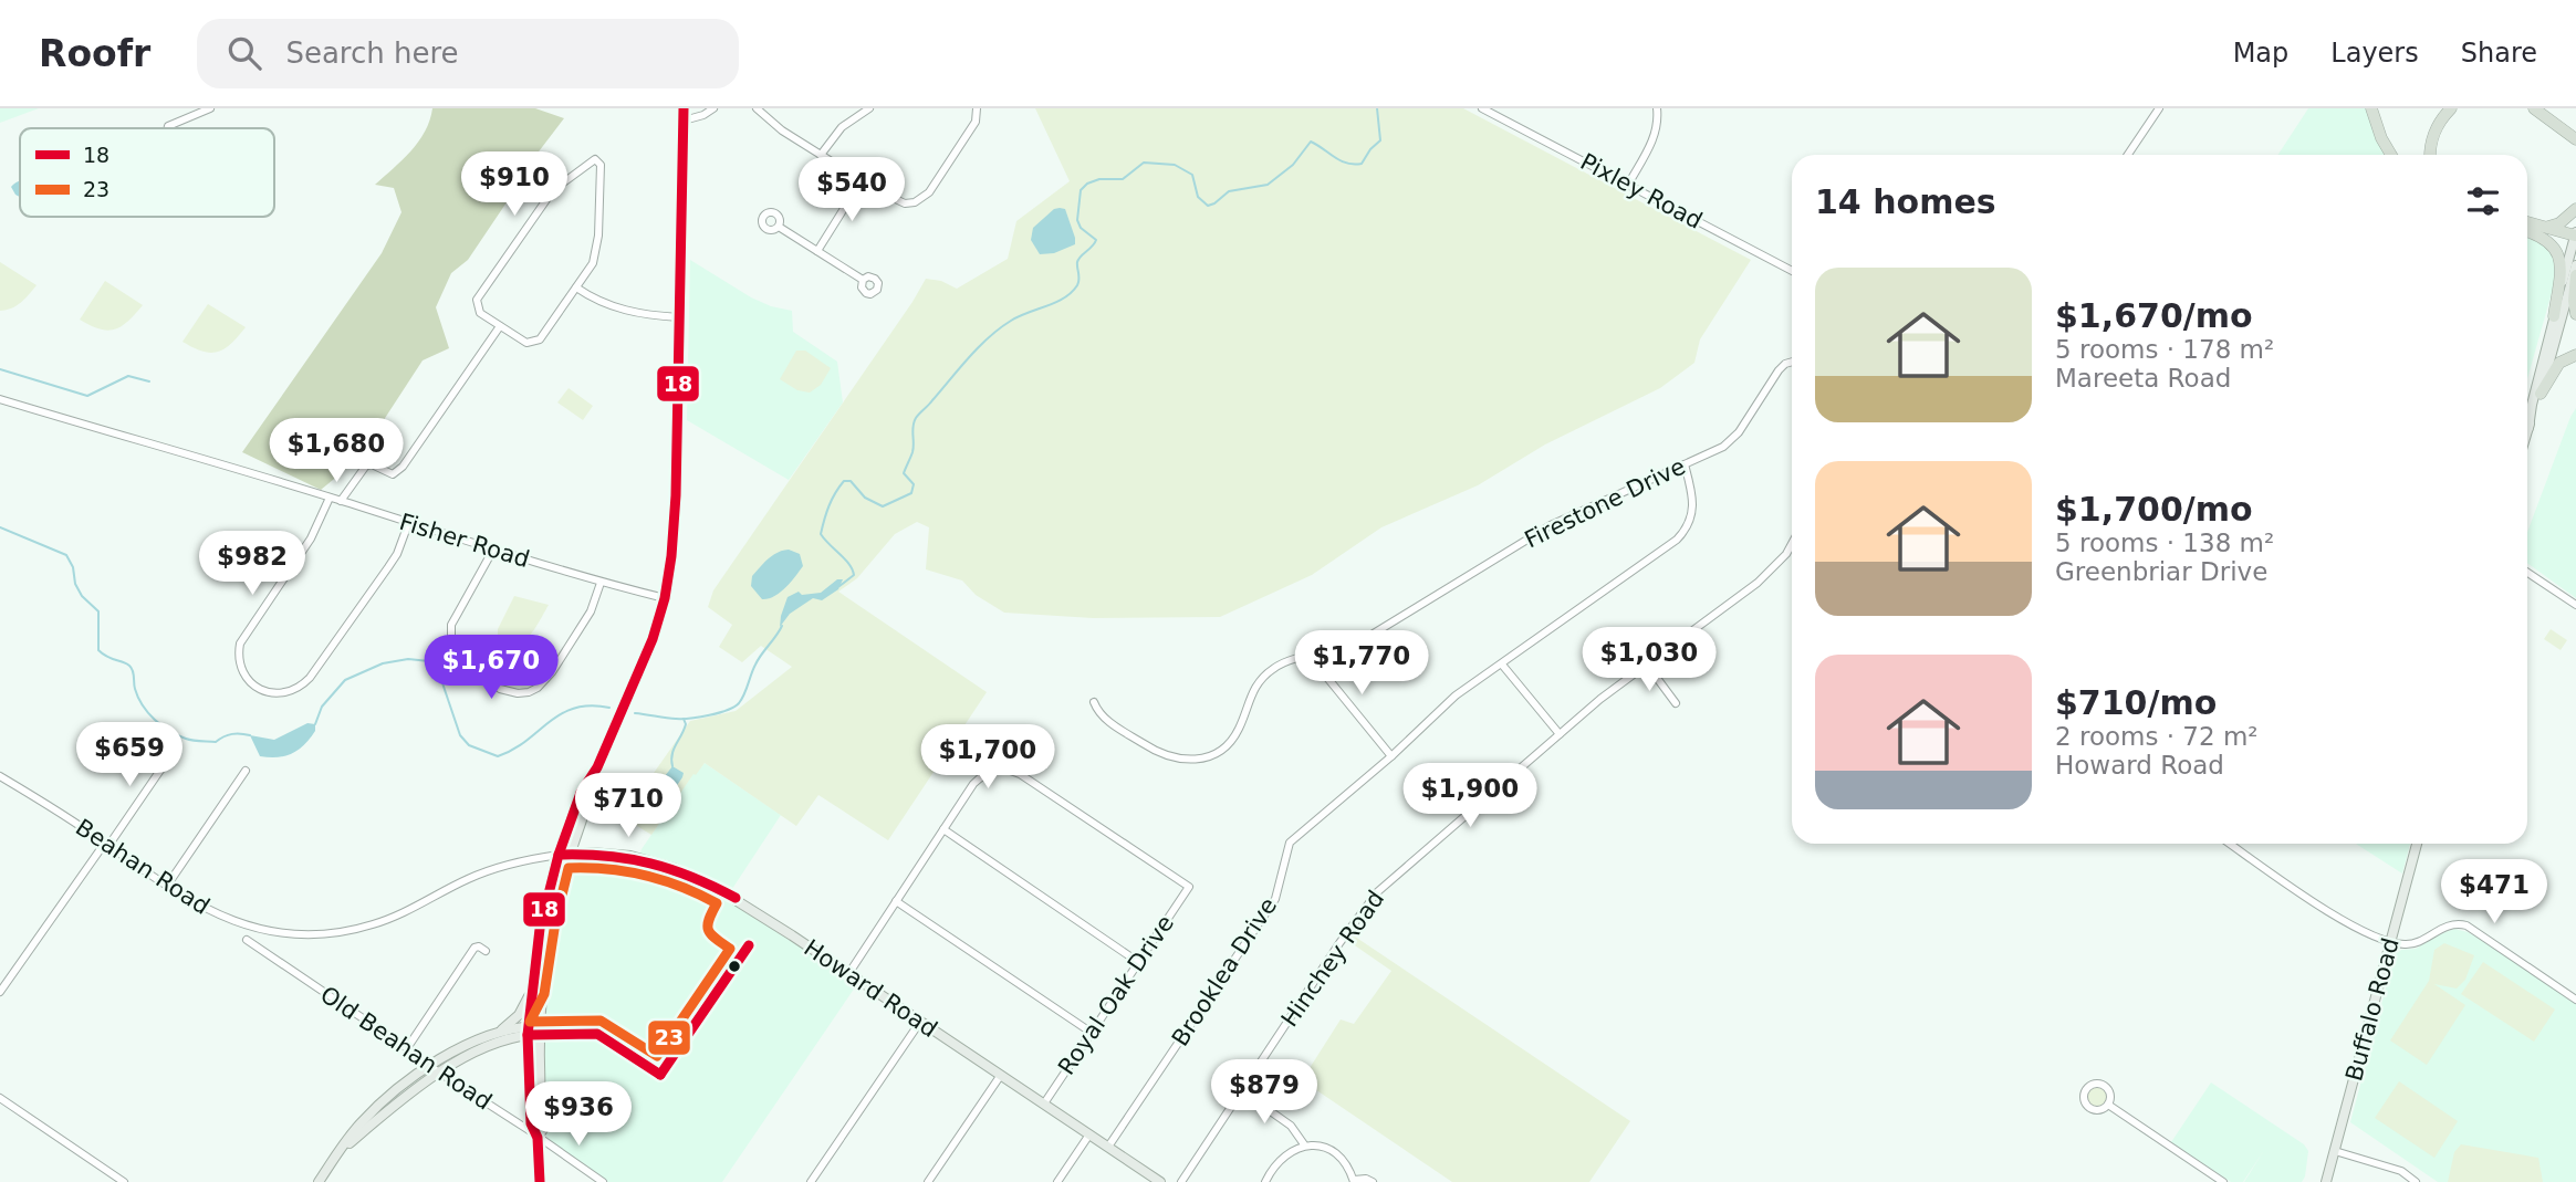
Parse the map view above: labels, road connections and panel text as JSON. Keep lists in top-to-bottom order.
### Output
{
  "streets": {
    "main road": ["Howard Road", "Buffalo Road"],
    "street": [
      "Pixley Road",
      "Firestone Drive",
      "Fisher Road",
      "Beahan Road",
      "Hinchey Road",
      "Brooklea Drive",
      "Royal Oak Drive",
      "Old Beahan Road"
    ]
  },
  "crossings": [
    ["Firestone Drive", "Brooklea Drive"],
    ["Beahan Road", "Howard Road"],
    ["Brooklea Drive", "Howard Road"],
    ["Howard Road", "Royal Oak Drive"]
  ],
  "lines": ["transit line 18", "transit line 23"],
  "legend": ["18", "23"],
  "page": {
    "header": "Roofr",
    "search": "Search here",
    "nav": ["Map", "Layers", "Share"],
    "price": [
      "$910",
      "$540",
      "$1,680",
      "$982",
      "$1,030",
      "$1,770",
      "$1,670",
      "$659",
      "$1,700",
      "$1,900",
      "$710",
      "$471",
      "$879",
      "$936"
    ],
    "heading": "14 homes",
    "list": [
      {
        "name": "$1,670/mo",
        "note": "5 rooms · 178 m² · Mareeta Road"
      },
      {
        "name": "$1,700/mo",
        "note": "5 rooms · 138 m² · Greenbriar Drive"
      },
      {
        "name": "$710/mo",
        "note": "2 rooms · 72 m² · Howard Road"
      }
    ]
  }
}
